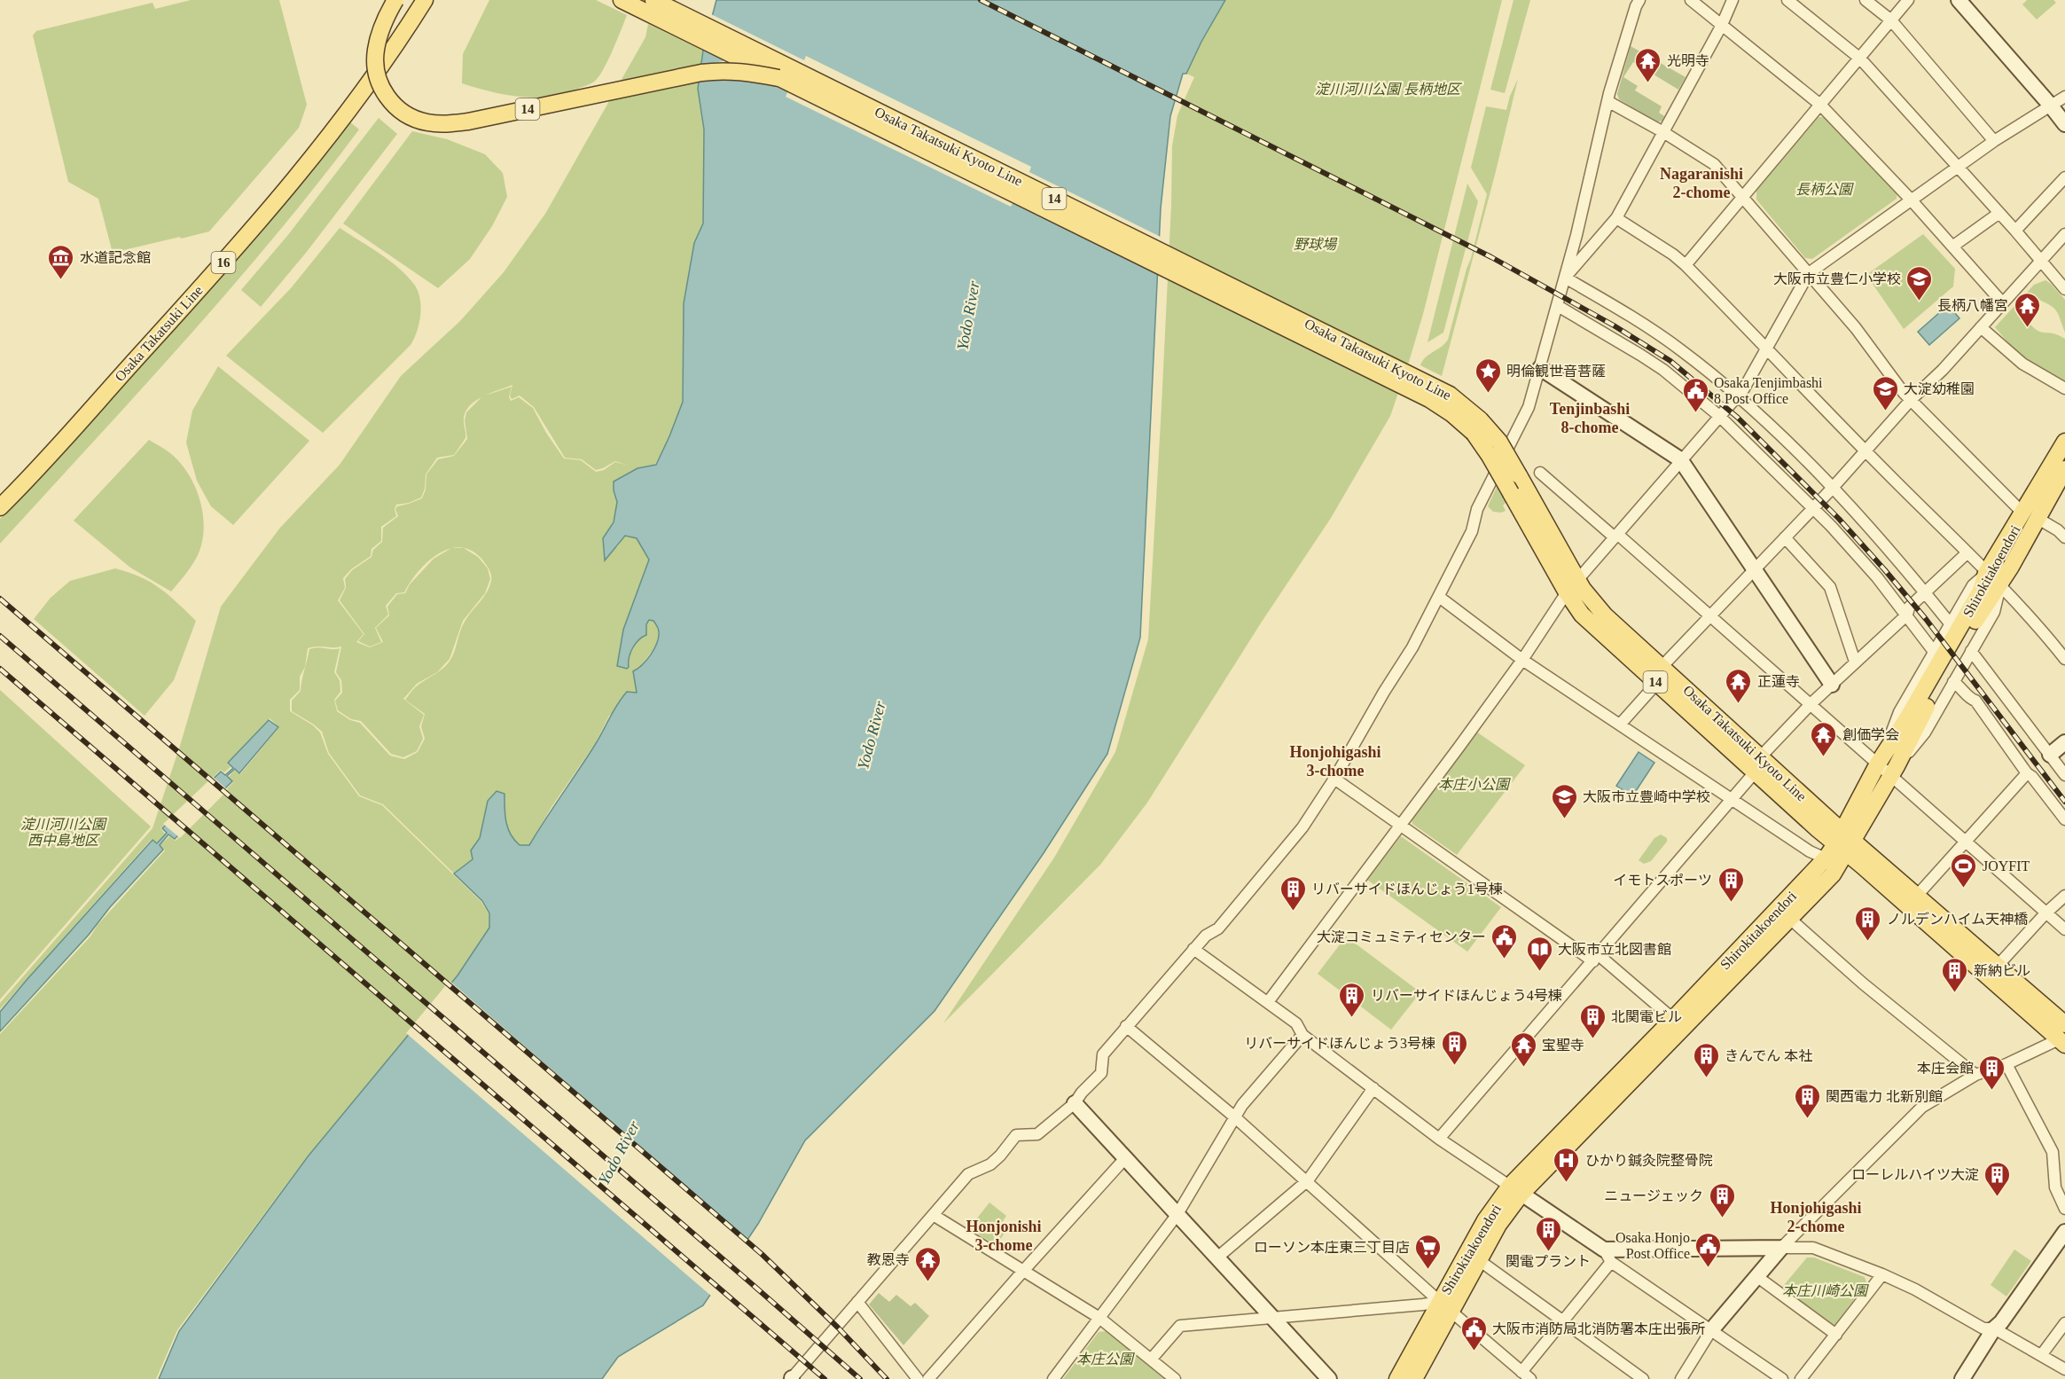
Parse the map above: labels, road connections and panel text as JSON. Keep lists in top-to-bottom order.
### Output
{
  "streets": {
    "main road": [
      "14",
      "Osaka Takatsuki Kyoto Line",
      "16",
      "Osaka Takatsuki Line",
      "Shirokitakoendori"
    ]
  },
  "crossings": [
    ["Osaka Takatsuki Kyoto Line", "Shirokitakoendori"]
  ],
  "districts": [
    "Nagaranishi 2-chome",
    "Tenjinbashi 8-chome",
    "Honjohigashi 3-chome",
    "Honjohigashi 2-chome",
    "Honjonishi 3-chome"
  ],
  "water": ["Yodo River"],
  "parks": [
    "淀川河川公園 長柄地区",
    "長柄公園",
    "野球場",
    "本庄小公園",
    "淀川河川公園 西中島地区",
    "本庄川崎公園",
    "本庄公園"
  ],
  "places": {
    "temple": [
      "光明寺",
      "長柄八幡宮",
      "正蓮寺",
      "創価学会",
      "宝聖寺",
      "教恩寺"
    ],
    "museum": ["水道記念館"],
    "school or university": ["大阪市立豊仁小学校", "大淀幼稚園", "大阪市立豊崎中学校"],
    "place": ["明倫観世音菩薩"],
    "public building": [
      "Osaka Tenjimbashi 8 Post Office",
      "大淀コミュミティセンター",
      "Osaka Honjo Post Office",
      "大阪市消防局北消防署本庄出張所"
    ],
    "sports": ["JOYFIT"],
    "building": [
      "イモトスポーツ",
      "リバーサイドほんじょう1号棟",
      "ノルデンハイム天神橋",
      "新納ビル",
      "リバーサイドほんじょう4号棟",
      "北関電ビル",
      "リバーサイドほんじょう3号棟",
      "きんでん 本社",
      "本庄会館",
      "関西電力 北新別館",
      "ローレルハイツ大淀",
      "ニュージェック",
      "関電プラント"
    ],
    "library": ["大阪市立北図書館"],
    "hospital": ["ひかり鍼灸院整骨院"],
    "supermarket": ["ローソン本庄東三丁目店"]
  }
}
